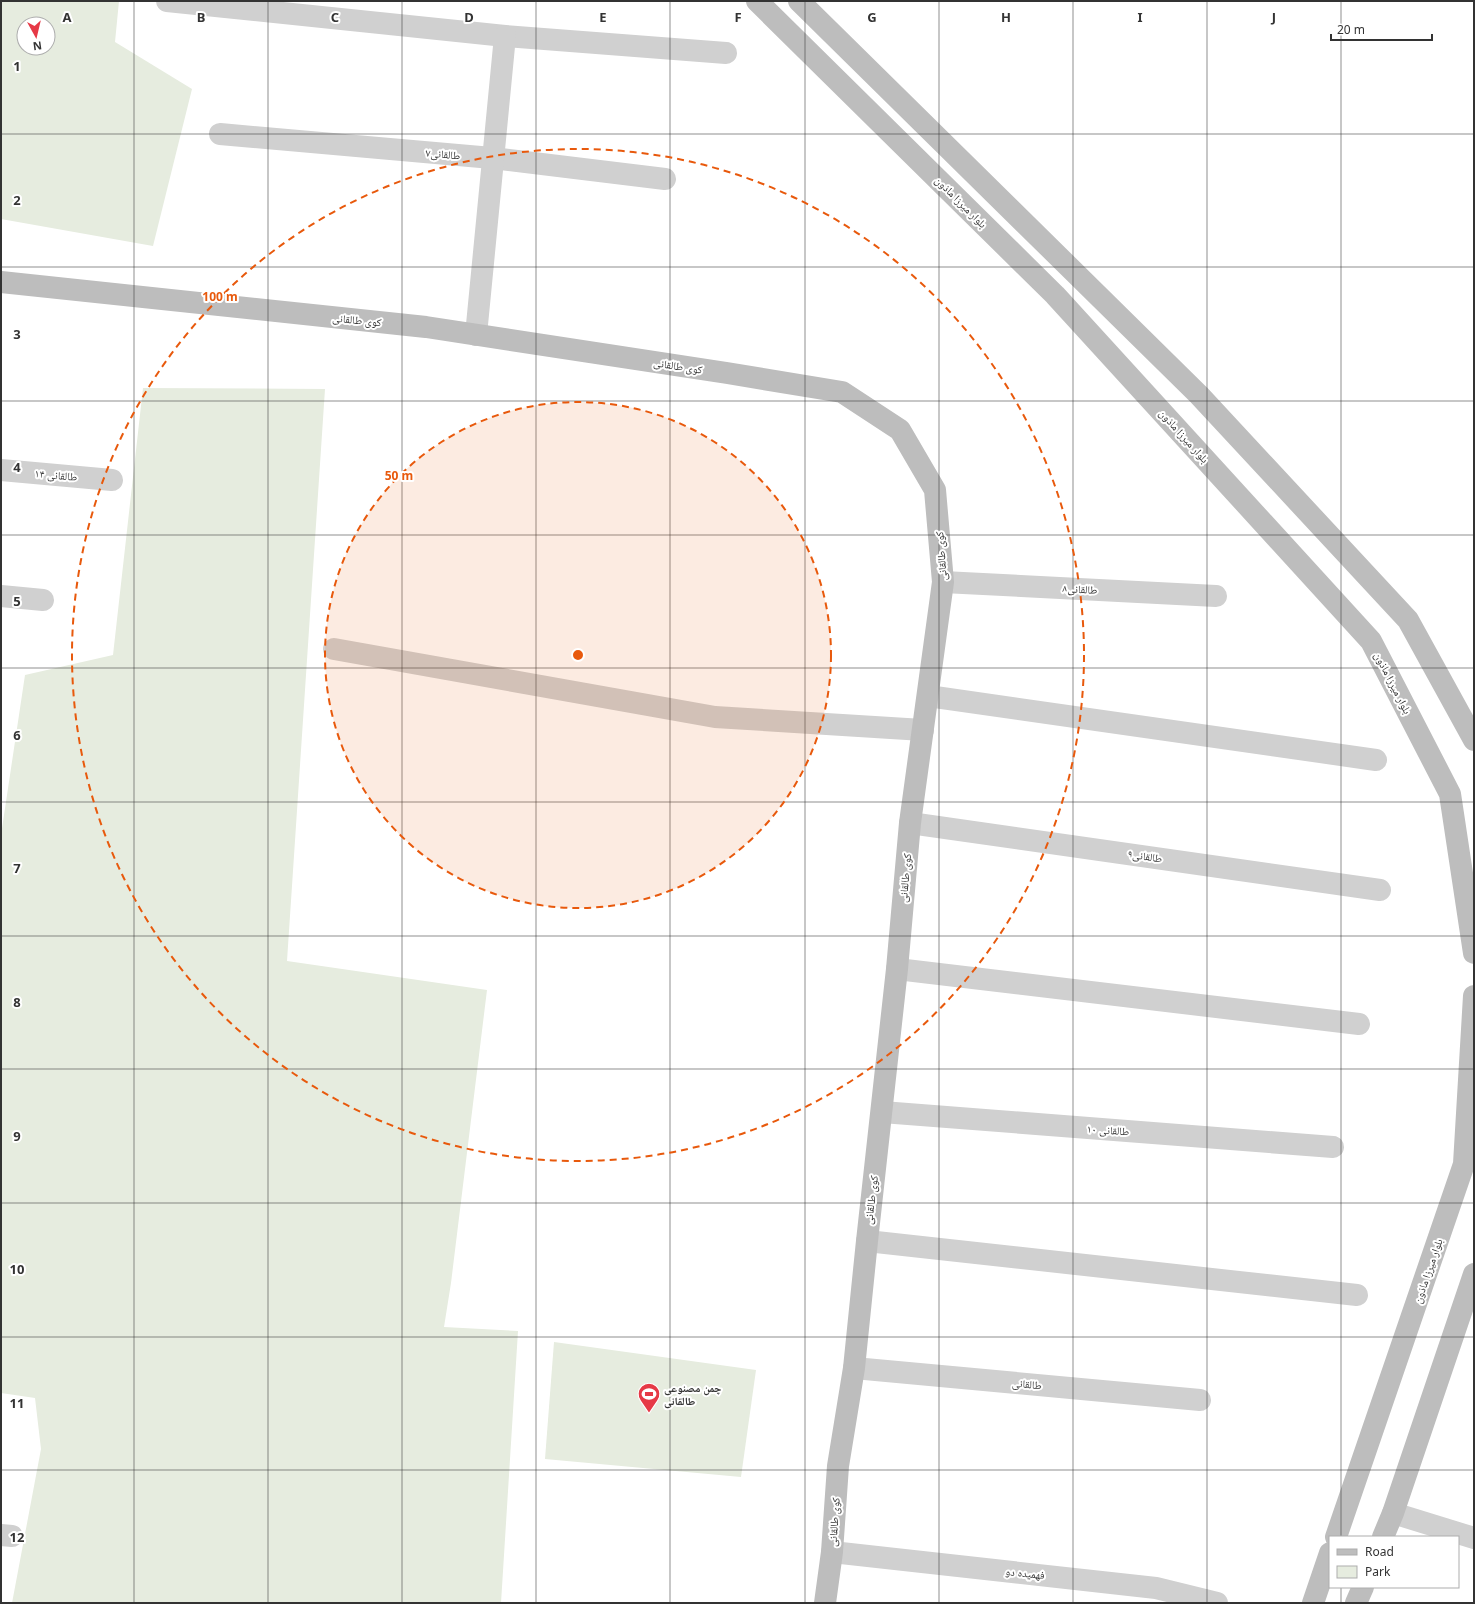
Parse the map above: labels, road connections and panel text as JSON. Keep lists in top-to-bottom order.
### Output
{
  "streets": {
    "main road": ["بلوار میرزا ماذون", "کوی طالقانی"],
    "street": [
      "طالقانی۷",
      "طالقانی ۱۴",
      "طالقانی۸",
      "طالقانی۹",
      "طالقانی ۱۰",
      "طالقانی",
      "فهمیده دو"
    ]
  },
  "crossings": [
    ["کوی طالقانی", "طالقانی۸"],
    ["کوی طالقانی", "طالقانی۹"],
    ["کوی طالقانی", "طالقانی ۱۰"],
    ["کوی طالقانی", "طالقانی"],
    ["کوی طالقانی", "فهمیده دو"]
  ],
  "places": {
    "sports": ["چمن مصنوعی طالقانی"]
  },
  "legend": ["Road", "Park"],
  "scale_bar": "20 m",
  "north": "bottom",
  "grid": {
    "columns": [
      "A",
      "B",
      "C",
      "D",
      "E",
      "F",
      "G",
      "H",
      "I",
      "J"
    ],
    "rows": [
      "1",
      "2",
      "3",
      "4",
      "5",
      "6",
      "7",
      "8",
      "9",
      "10",
      "11",
      "12"
    ]
  },
  "rings": ["100 m", "50 m"]
}
